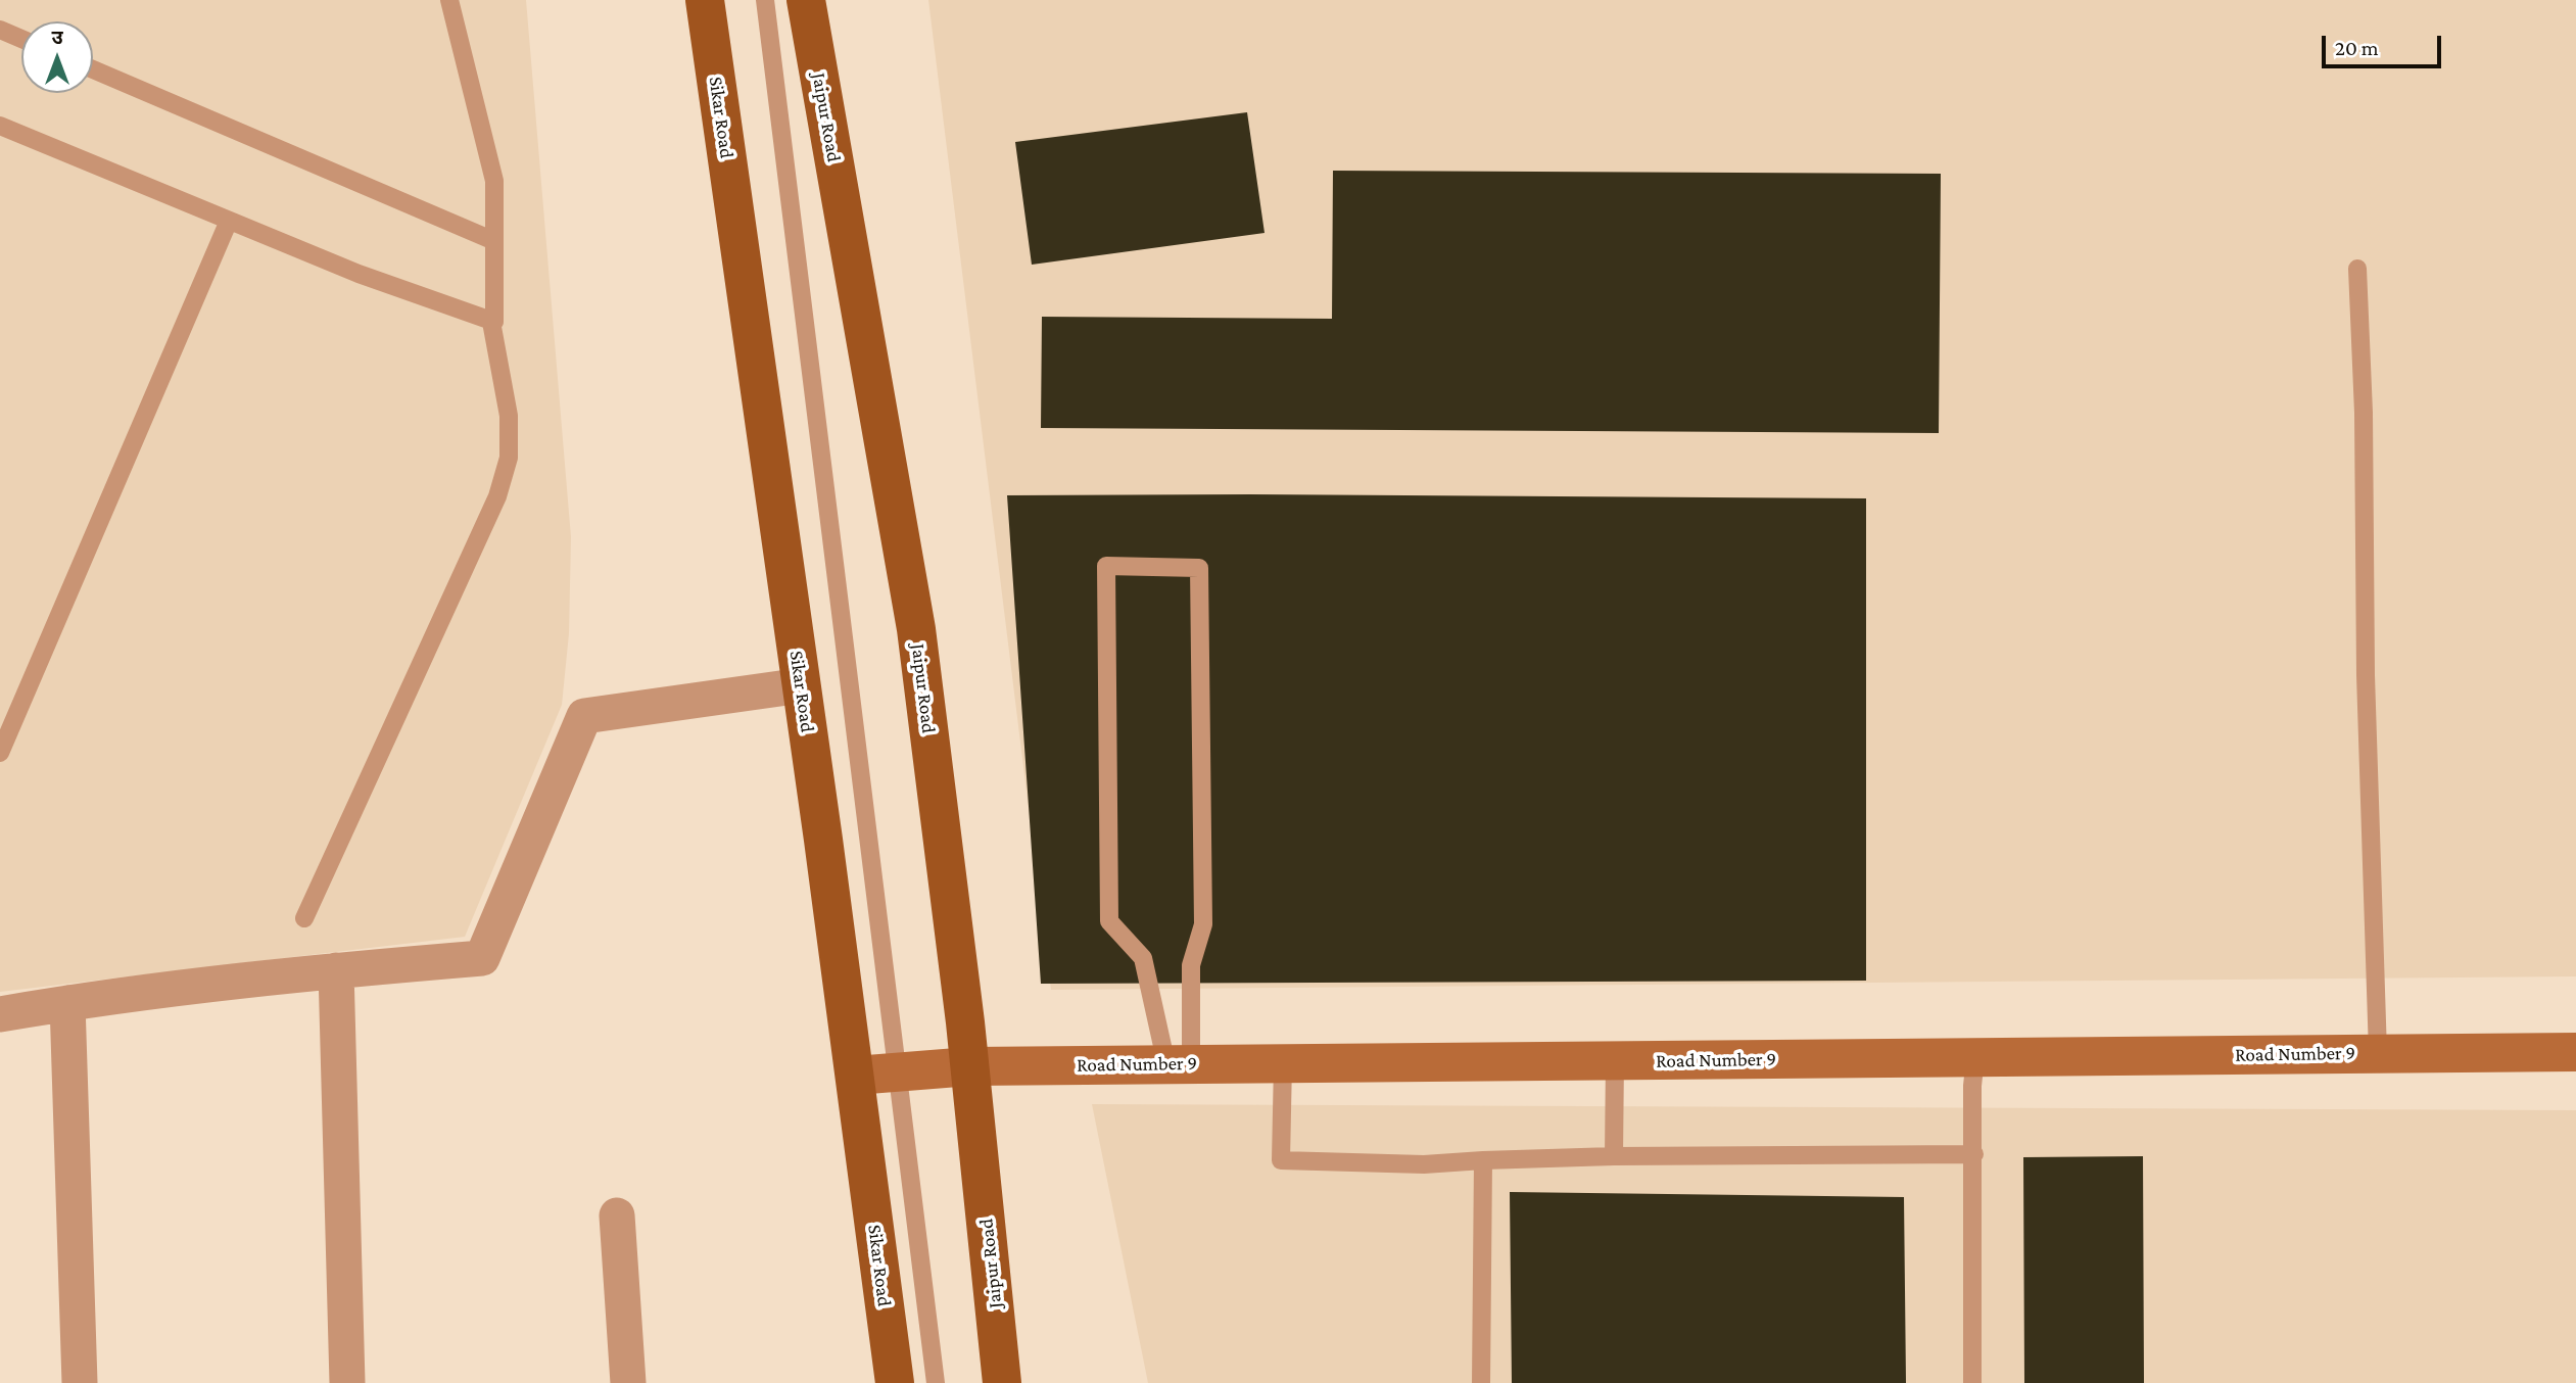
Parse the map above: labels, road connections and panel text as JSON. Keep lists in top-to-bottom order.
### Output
{
  "streets": {
    "main road": ["Sikar Road", "Jaipur Road"],
    "street": ["Road Number 9"]
  },
  "crossings": [
    ["Sikar Road", "Road Number 9"],
    ["Jaipur Road", "Road Number 9"]
  ],
  "scale_bar": "20 m",
  "north": "top"
}
